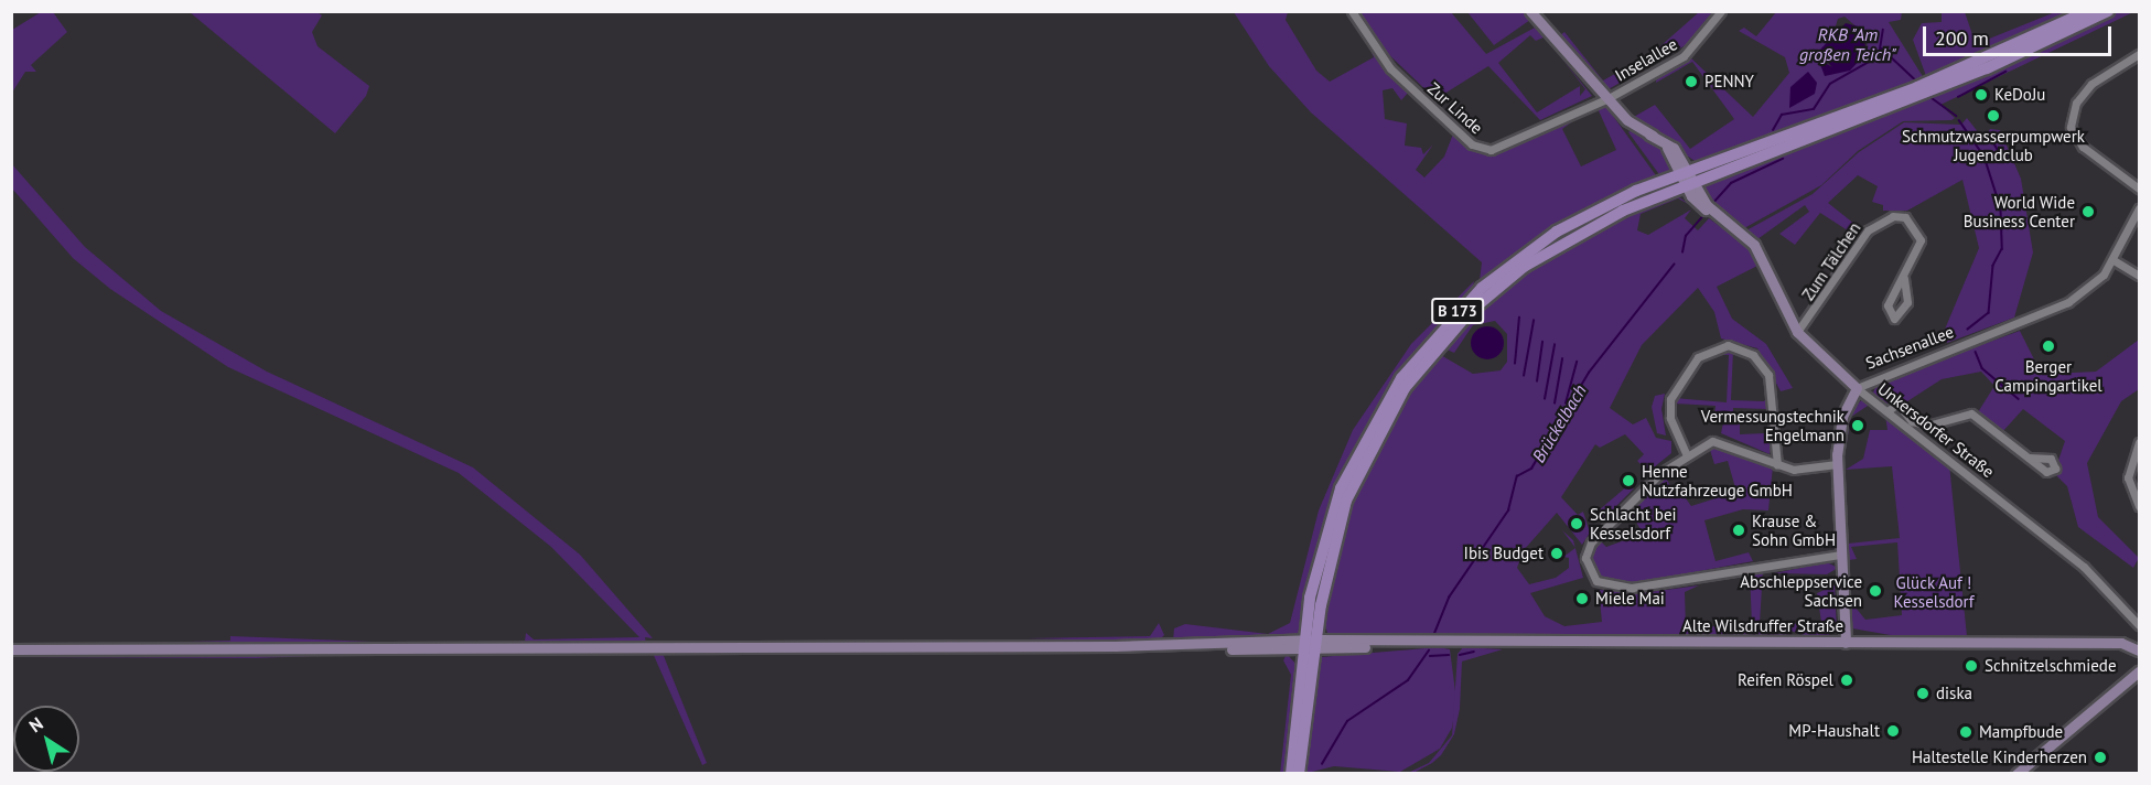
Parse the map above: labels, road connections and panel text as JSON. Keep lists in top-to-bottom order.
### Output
{
  "streets": {
    "main road": ["B 173"],
    "street": [
      "Inselallee",
      "Zur Linde",
      "Zum Tälchen",
      "Sachsenallee",
      "Unkersdorfer Straße",
      "Alte Wilsdruffer Straße"
    ]
  },
  "crossings": [
    ["Inselallee", "Zur Linde"],
    ["Inselallee", "Unkersdorfer Straße"],
    ["Zur Linde", "Unkersdorfer Straße"],
    ["Zum Tälchen", "Unkersdorfer Straße"],
    ["B 173", "Unkersdorfer Straße"],
    ["B 173", "Alte Wilsdruffer Straße"],
    ["Sachsenallee", "Unkersdorfer Straße"],
    ["Sachsenallee", "Alte Wilsdruffer Straße"]
  ],
  "water": ["RKB \"Am großen Teich\"", "Brückelbach"],
  "parks": ["Glück Auf ! Kesselsdorf"],
  "places": [
    "PENNY",
    "KeDoJu",
    "Schmutzwasserpumpwerk Jugendclub",
    "World Wide Business Center",
    "Berger Campingartikel",
    "Vermessungstechnik Engelmann",
    "Henne Nutzfahrzeuge GmbH",
    "Schlacht bei Kesselsdorf",
    "Krause & Sohn GmbH",
    "Ibis Budget",
    "Abschleppservice Sachsen",
    "Miele Mai",
    "Schnitzelschmiede",
    "Reifen Röspel",
    "diska",
    "MP-Haushalt",
    "Mampfbude",
    "Haltestelle Kinderherzen"
  ],
  "scale_bar": "200 m",
  "north": "top left"
}
